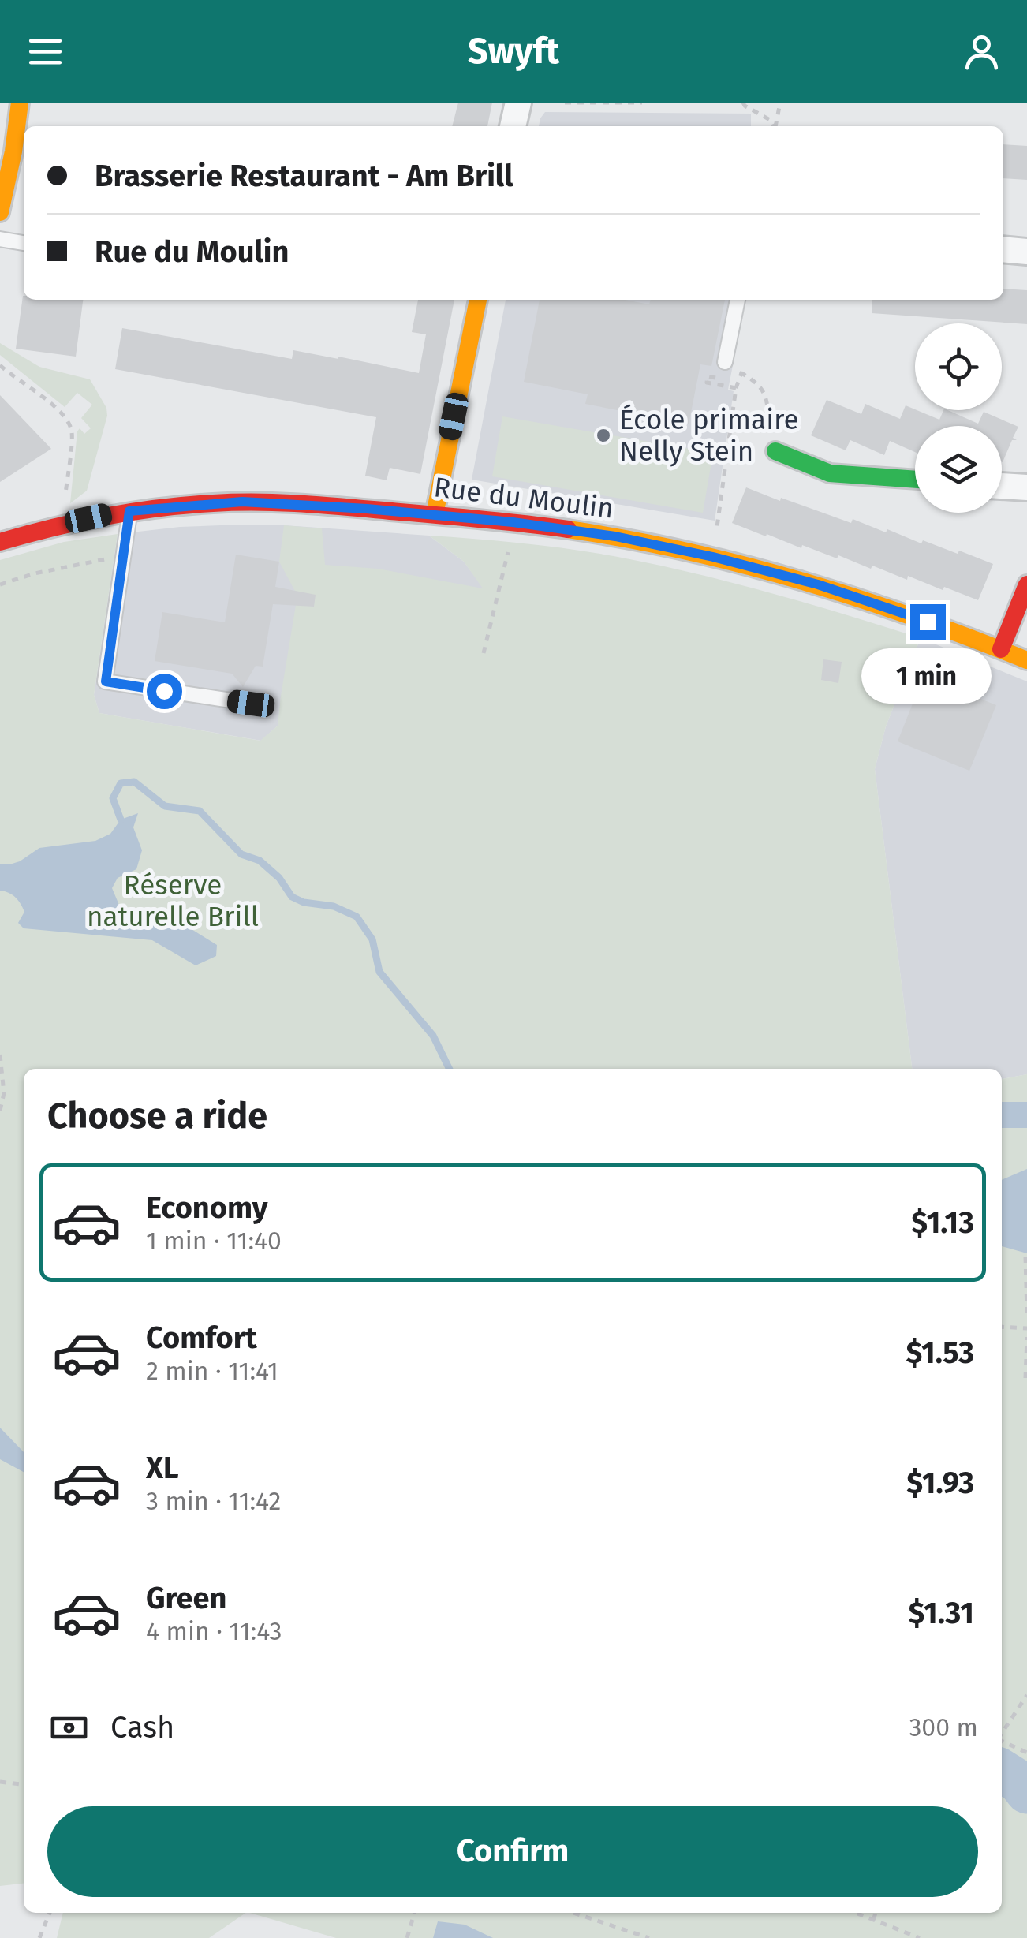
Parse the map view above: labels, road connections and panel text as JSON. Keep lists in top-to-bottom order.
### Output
{
  "streets": {
    "main road": ["Rue du Moulin"]
  },
  "parks": ["Réserve naturelle Brill"],
  "places": ["École primaire Nelly Stein"],
  "page": {
    "header": "Swyft",
    "banner": ["Brasserie Restaurant - Am Brill", "Rue du Moulin"],
    "bubble": "1 min",
    "heading": "Choose a ride",
    "list": [
      {
        "name": "Economy",
        "note": "1 min · 11:40",
        "value": "$1.13"
      },
      {
        "name": "Comfort",
        "note": "2 min · 11:41",
        "value": "$1.53"
      },
      {
        "name": "XL",
        "note": "3 min · 11:42",
        "value": "$1.93"
      },
      {
        "name": "Green",
        "note": "4 min · 11:43",
        "value": "$1.31"
      }
    ],
    "pay": ["Cash", "300 m"],
    "buttons": "Confirm"
  }
}
